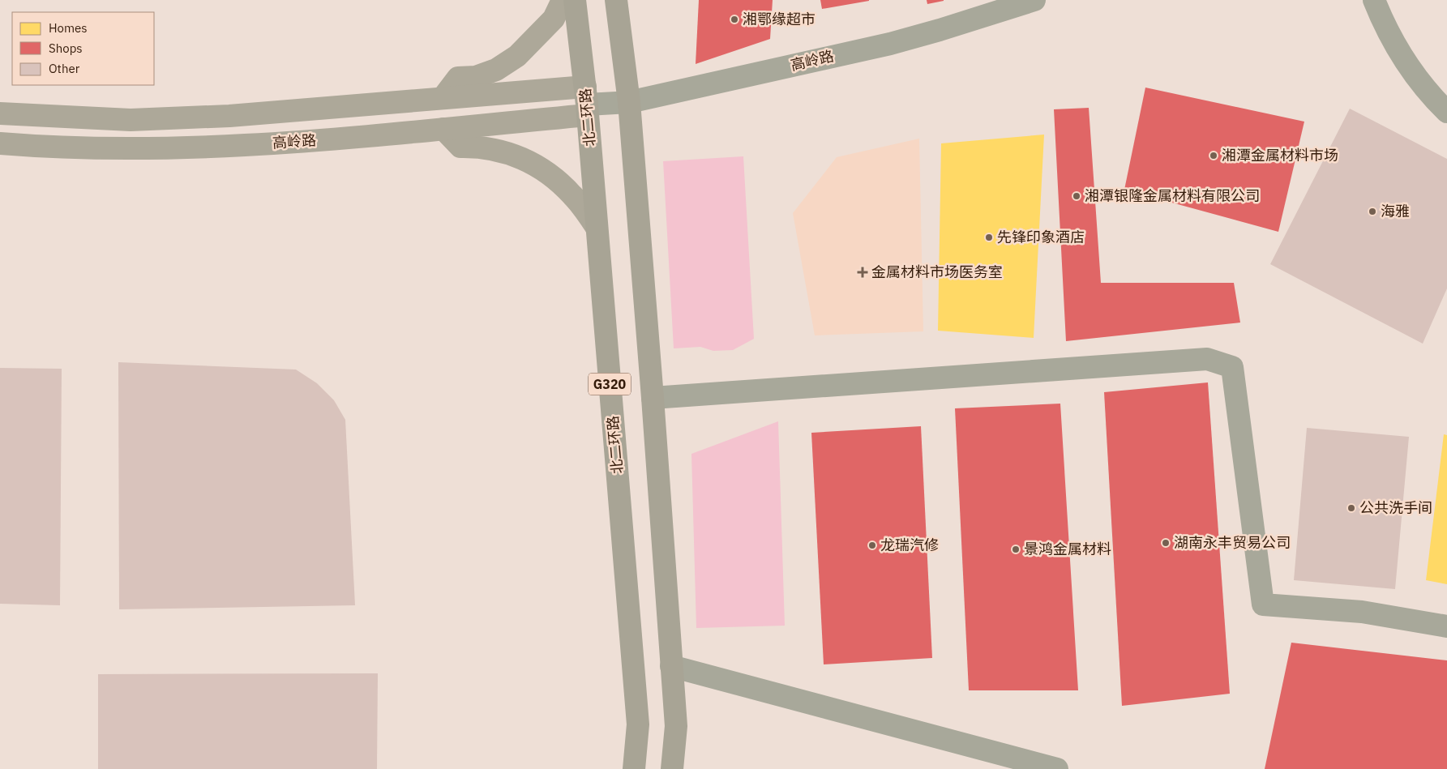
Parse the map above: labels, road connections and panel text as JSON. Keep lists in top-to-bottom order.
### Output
{
  "streets": {
    "highway": ["北二环路", "G320"],
    "main road": ["高岭路"]
  },
  "crossings": [
    ["高岭路", "北二环路"],
    ["高岭路", "G320"]
  ],
  "places": {
    "other": [
      "湘鄂缘超市",
      "湘潭金属材料市场",
      "湘潭银隆金属材料有限公司",
      "海雅",
      "先锋印象酒店",
      "公共洗手间",
      "湖南永丰贸易公司",
      "龙瑞汽修",
      "景鸿金属材料"
    ],
    "health": ["金属材料市场医务室"]
  },
  "legend": ["Homes", "Shops", "Other"]
}
